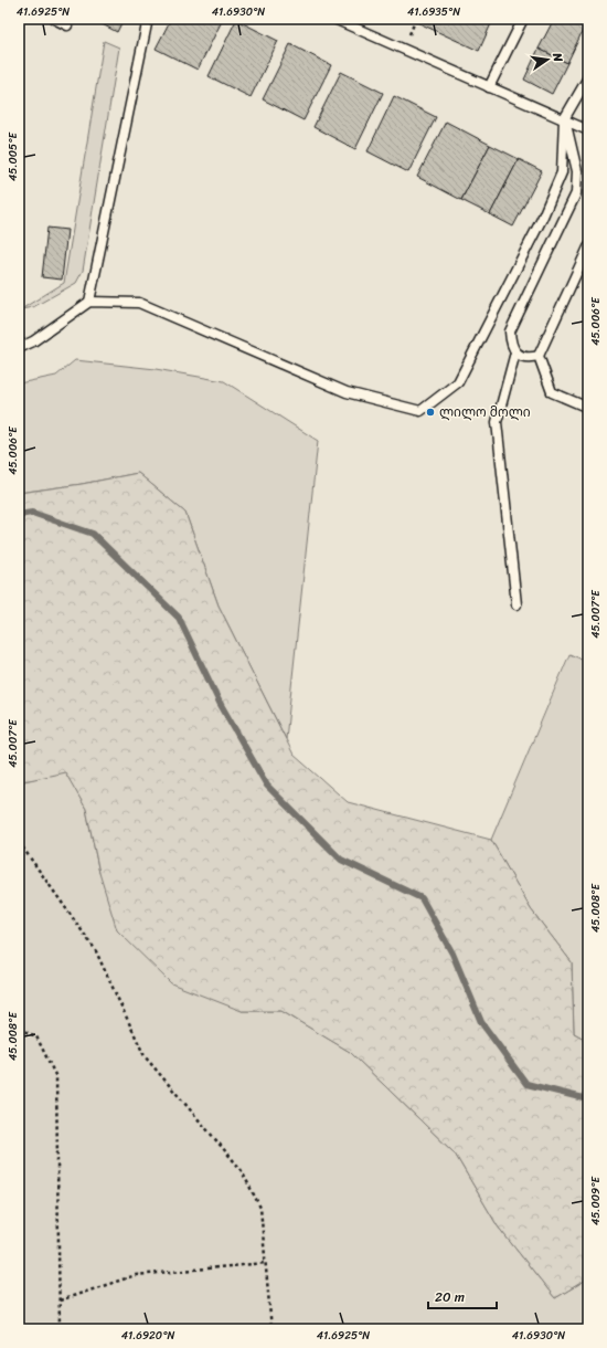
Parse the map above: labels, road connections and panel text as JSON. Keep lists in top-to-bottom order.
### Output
{
  "places": ["ლილო მოლი"],
  "scale_bar": "20 m",
  "north": "right",
  "coordinates": [
    "41.6925°N",
    "41.6930°N",
    "41.6935°N",
    "45.005°E",
    "45.006°E",
    "45.007°E",
    "45.008°E",
    "45.009°E",
    "41.6920°N"
  ]
}
